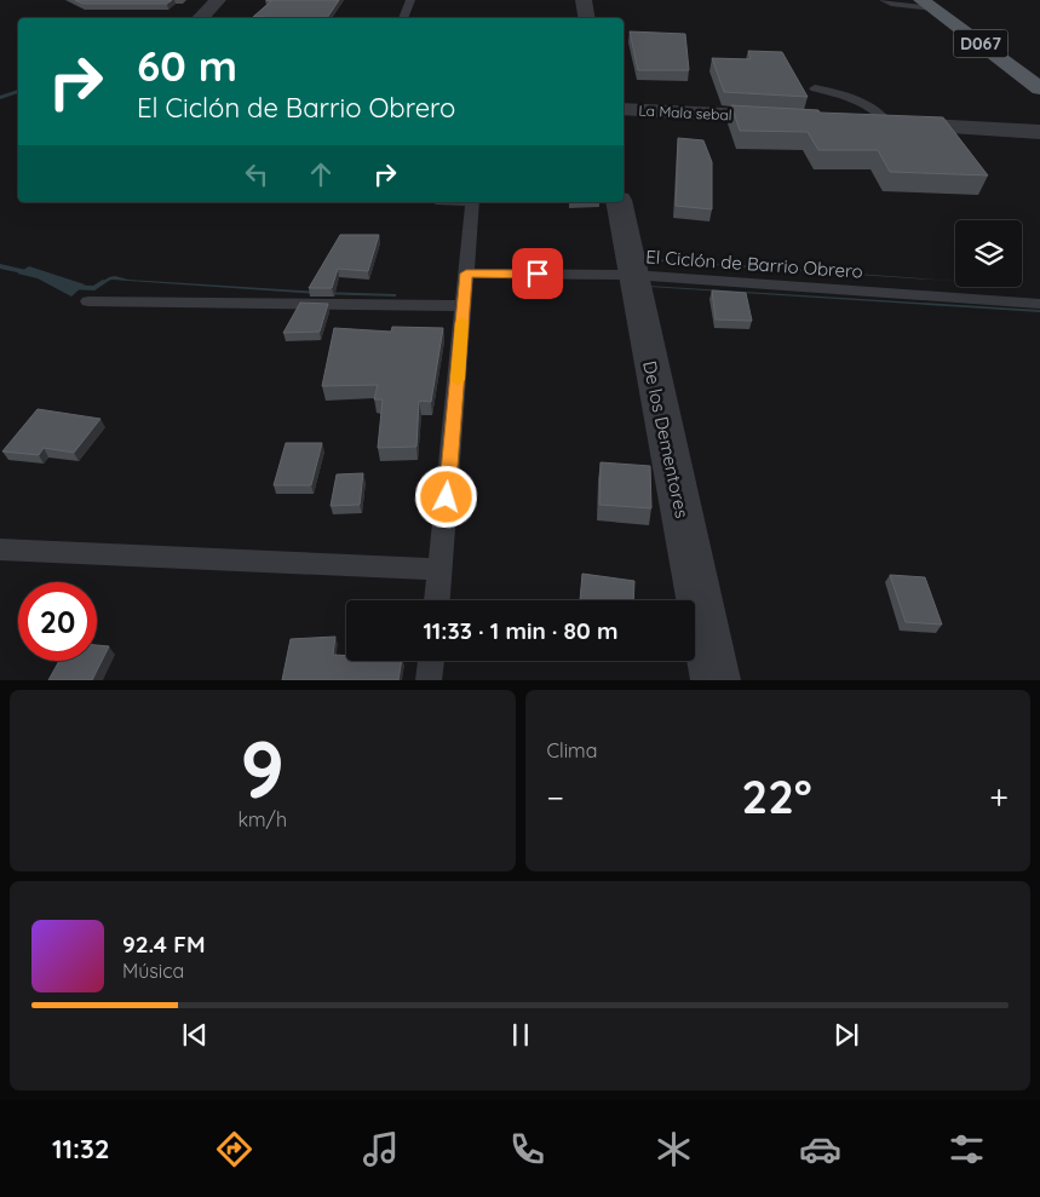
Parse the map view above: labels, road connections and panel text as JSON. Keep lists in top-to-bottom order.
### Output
{
  "streets": {
    "main road": ["D067"],
    "street": ["La Mala sebal", "De los Dementores"],
    "lane": ["El Ciclón de Barrio Obrero"]
  },
  "crossings": [
    ["El Ciclón de Barrio Obrero", "De los Dementores"]
  ],
  "page": {
    "turn": ["60 m", "El Ciclón de Barrio Obrero"],
    "limit": "20",
    "trip": "11:33 · 1 min · 80 m",
    "tile": [
      ["9", "km/h"],
      "Clima"
    ],
    "heat": ["−", "22°", "+"],
    "song": ["92.4 FM", "Música"],
    "tabs": "11:32"
  }
}
